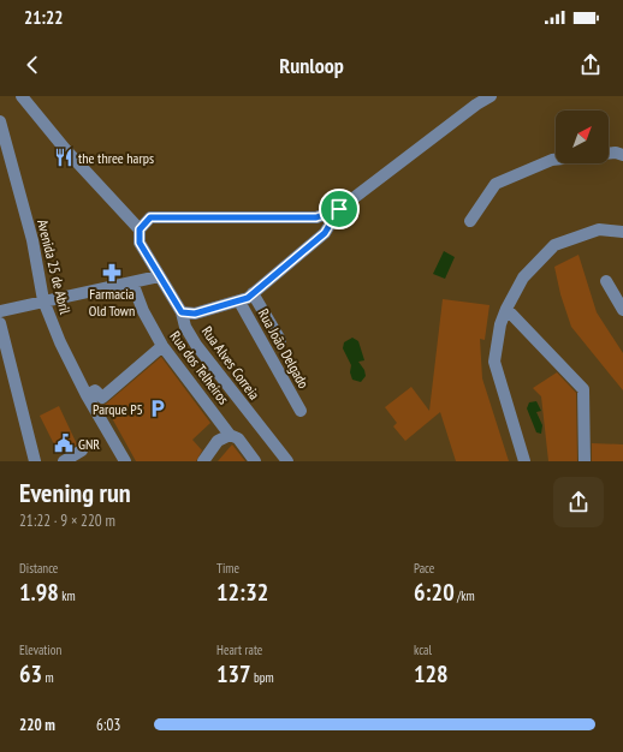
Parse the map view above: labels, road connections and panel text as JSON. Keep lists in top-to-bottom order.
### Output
{
  "streets": {
    "street": [
      "Avenida 25 de Abril",
      "Rua João Delgado",
      "Rua Alves Correia",
      "Rua dos Telheiros"
    ]
  },
  "places": {
    "restaurant": ["the three harps"],
    "pharmacy": ["Farmacia Old Town"],
    "parking": ["Parque P5"],
    "public building": ["GNR"]
  },
  "north": "top right",
  "page": {
    "status": "21:22",
    "header": "Runloop",
    "heading": ["Evening run", "21:22 · 9 × 220 m"],
    "stats": [
      ["Distance", "1.98 km"],
      ["Time", "12:32"],
      ["Pace", "6:20 /km"],
      ["Elevation", "63 m"],
      ["Heart rate", "137 bpm"],
      ["kcal", "128"]
    ],
    "list": [
      {
        "name": "220 m",
        "note": "6:03"
      }
    ]
  }
}
